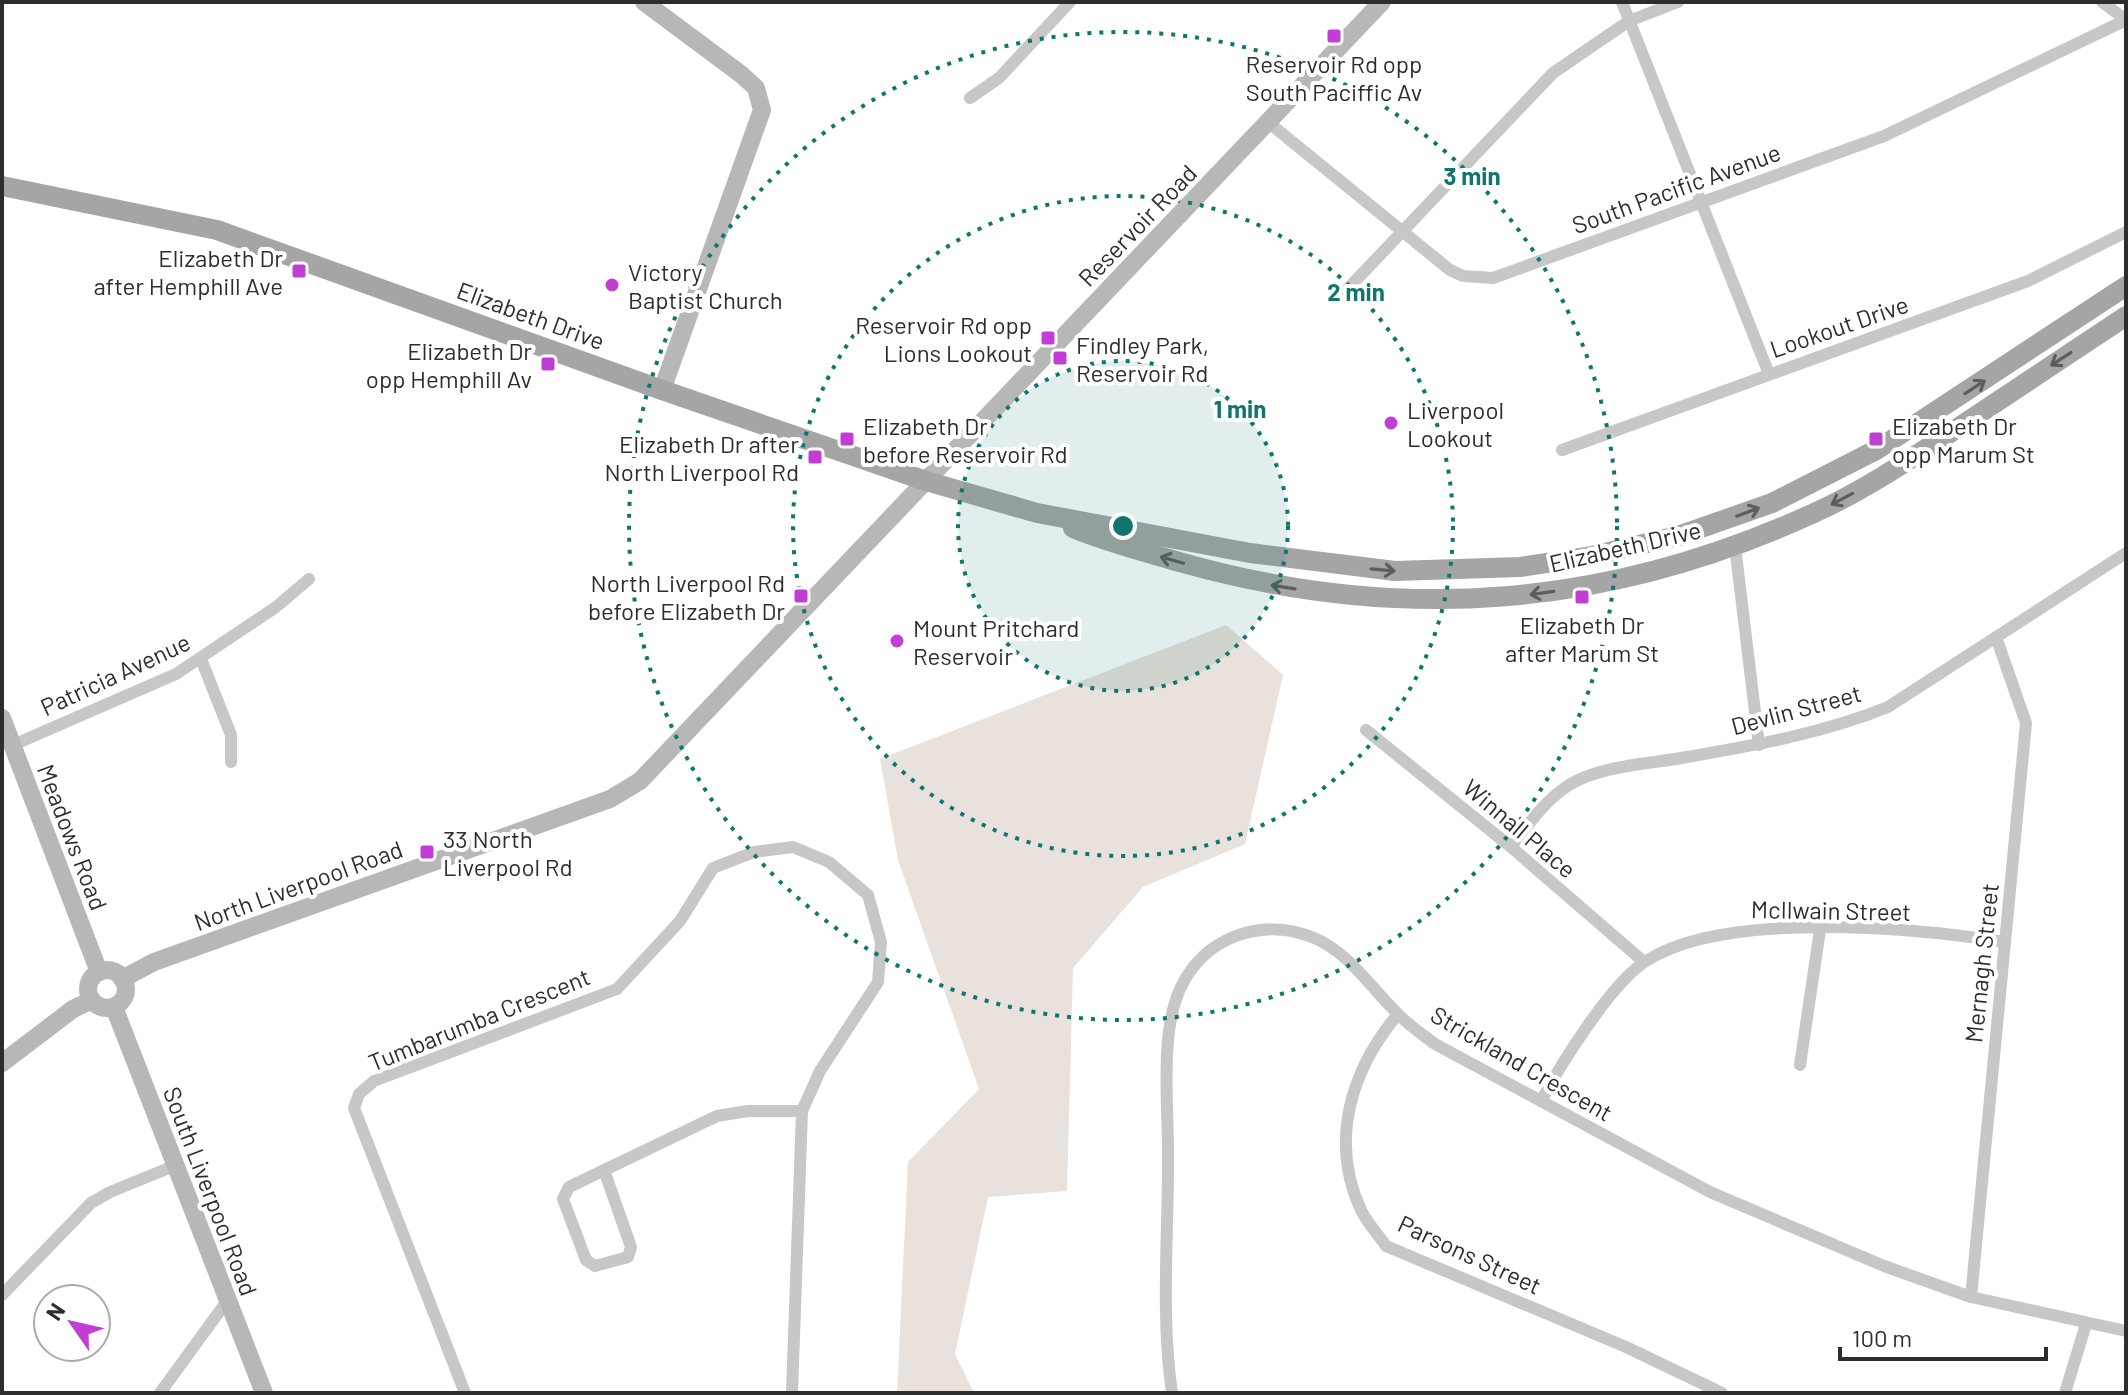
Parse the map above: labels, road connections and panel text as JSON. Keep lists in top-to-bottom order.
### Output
{
  "streets": {
    "main road": [
      "Reservoir Road",
      "Elizabeth Drive",
      "Meadows Road",
      "North Liverpool Road",
      "South Liverpool Road"
    ],
    "street": [
      "South Pacific Avenue",
      "Lookout Drive",
      "Patricia Avenue",
      "Devlin Street",
      "Winnall Place",
      "McIlwain Street",
      "Mernagh Street",
      "Tumbarumba Crescent",
      "Strickland Crescent",
      "Parsons Street"
    ]
  },
  "crossings": [
    ["South Pacific Avenue", "Reservoir Road"],
    ["Reservoir Road", "Elizabeth Drive"],
    ["Reservoir Road", "North Liverpool Road"],
    ["Elizabeth Drive", "North Liverpool Road"],
    ["Patricia Avenue", "Meadows Road"],
    ["Devlin Street", "Winnall Place"],
    ["Devlin Street", "Mernagh Street"],
    ["Winnall Place", "McIlwain Street"],
    ["Meadows Road", "North Liverpool Road"],
    ["Meadows Road", "South Liverpool Road"],
    ["North Liverpool Road", "South Liverpool Road"],
    ["McIlwain Street", "Mernagh Street"],
    ["McIlwain Street", "Strickland Crescent"],
    ["Mernagh Street", "Strickland Crescent"],
    ["Strickland Crescent", "Parsons Street"]
  ],
  "places": {
    "transit": [
      "Reservoir Rd opp South Paciffic Av",
      "Elizabeth Dr after Hemphill Ave",
      "Reservoir Rd opp Lions Lookout",
      "Findley Park, Reservoir Rd",
      "Elizabeth Dr opp Hemphill Av",
      "Elizabeth Dr before Reservoir Rd",
      "Elizabeth Dr opp Marum St",
      "Elizabeth Dr after North Liverpool Rd",
      "North Liverpool Rd before Elizabeth Dr",
      "Elizabeth Dr after Marum St",
      "33 North Liverpool Rd"
    ],
    "other": ["Victory Baptist Church", "Liverpool Lookout", "Mount Pritchard Reservoir"]
  },
  "scale_bar": "100 m",
  "north": "top left",
  "rings": ["3 min", "2 min", "1 min"]
}
